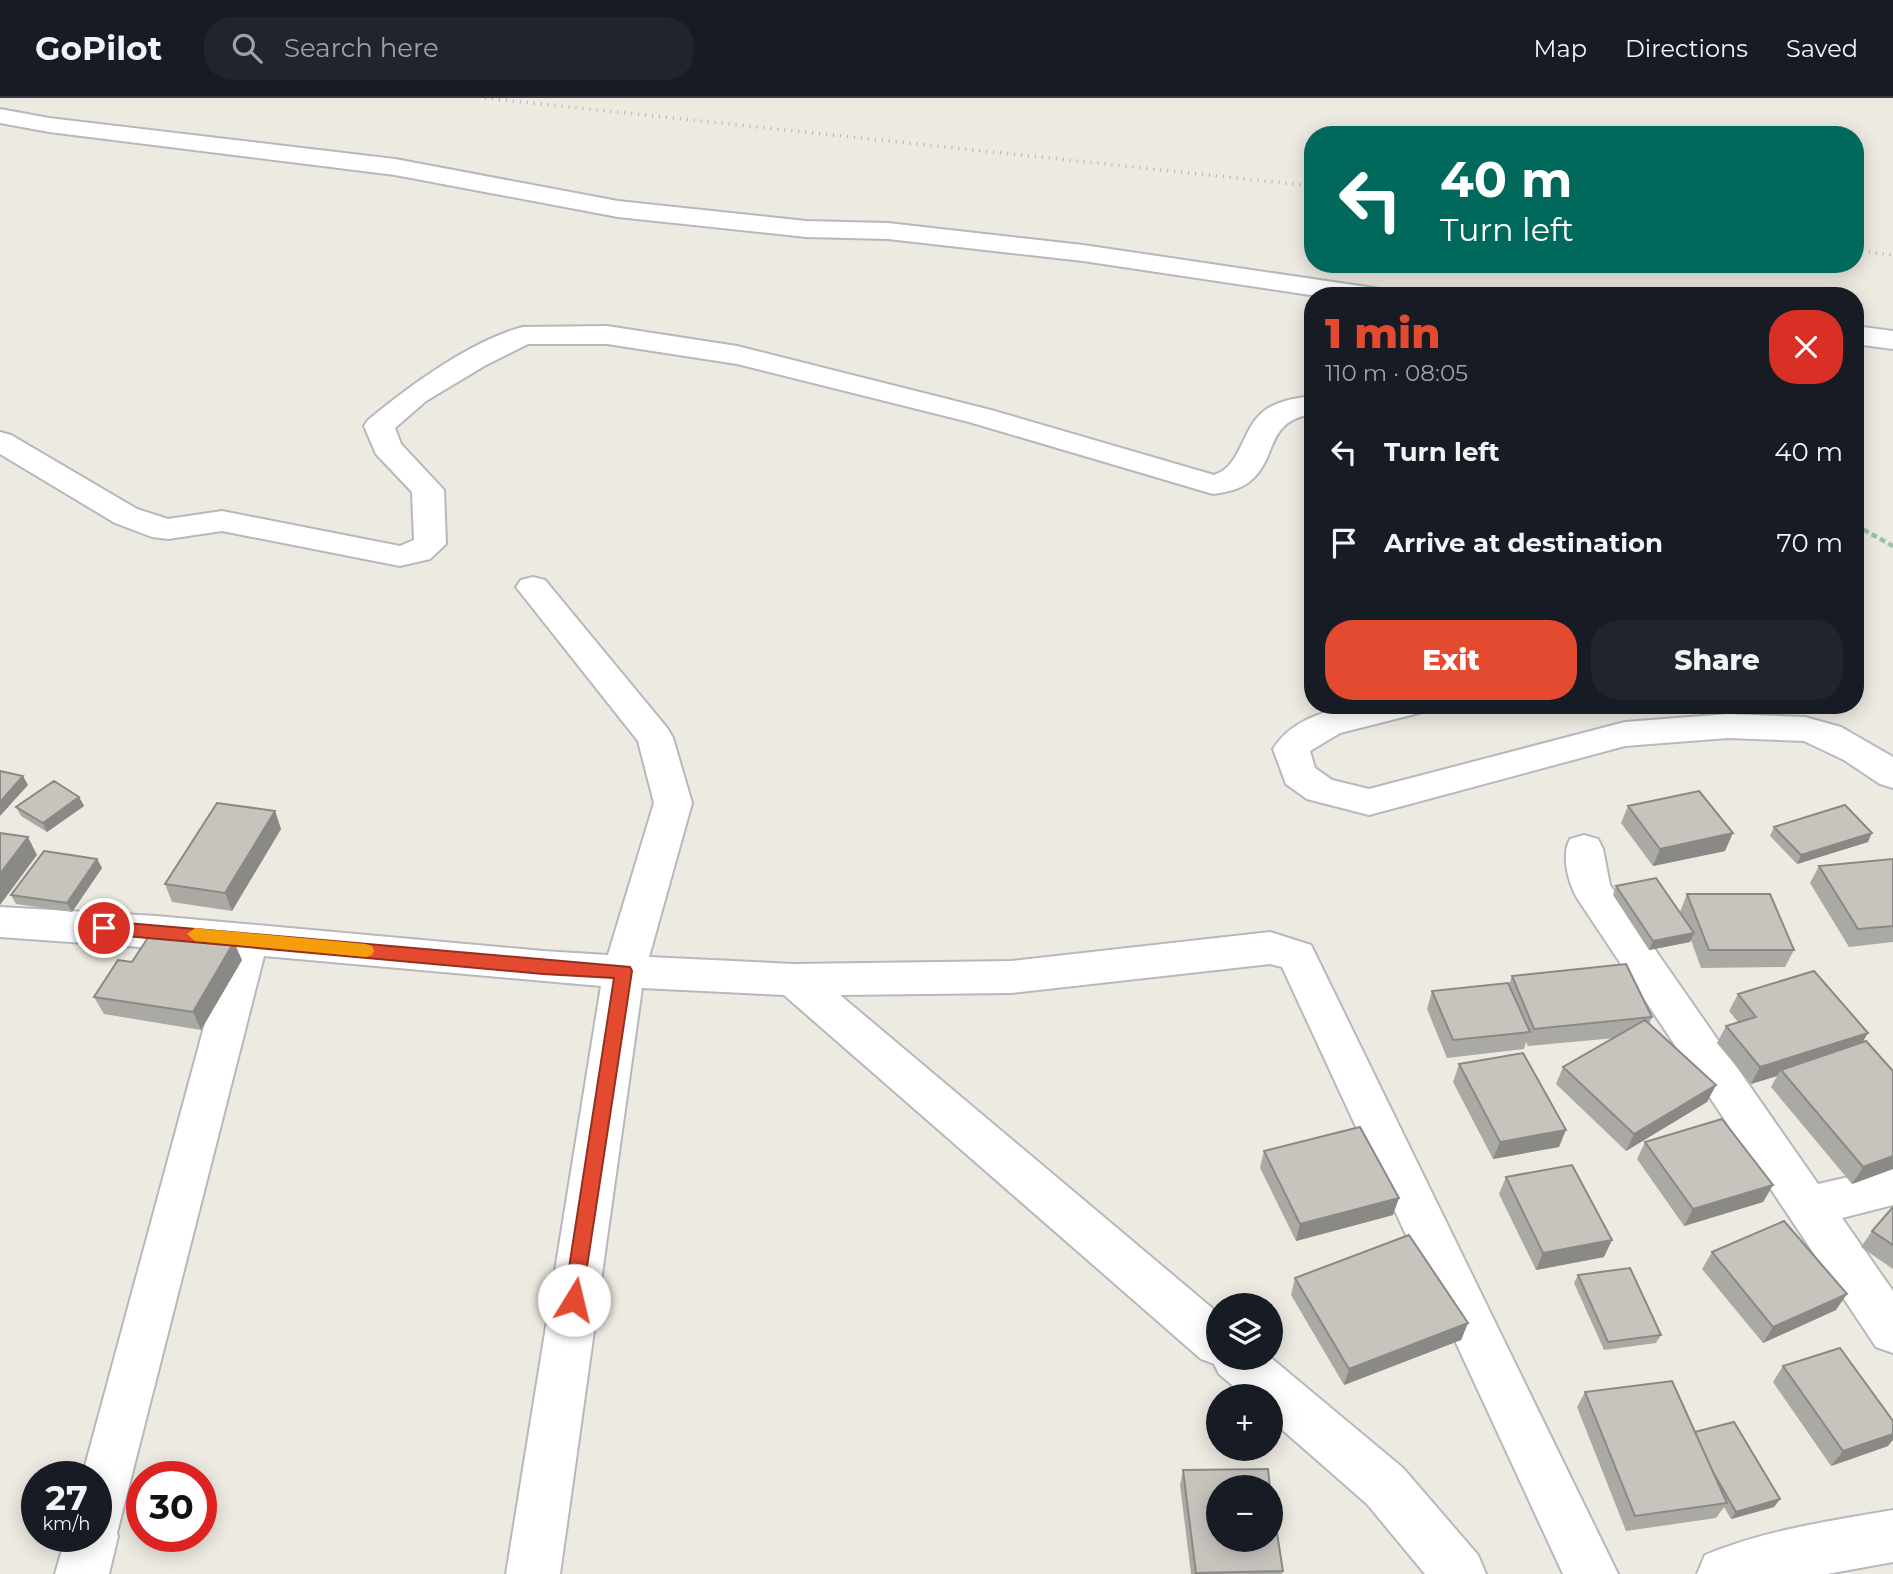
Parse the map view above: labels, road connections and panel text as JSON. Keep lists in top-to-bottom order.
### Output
{
  "page": {
    "header": "GoPilot",
    "search": "Search here",
    "nav": ["Map", "Directions", "Saved"],
    "turn": ["40 m", "Turn left"],
    "heading": ["1 min", "110 m · 08:05"],
    "list": [
      {
        "name": "Turn left",
        "value": "40 m"
      },
      {
        "name": "Arrive at destination",
        "value": "70 m"
      }
    ],
    "buttons": ["Exit", "Share"],
    "map_buttons": ["+", "−"],
    "speed": "27 km/h",
    "limit": "30"
  }
}
